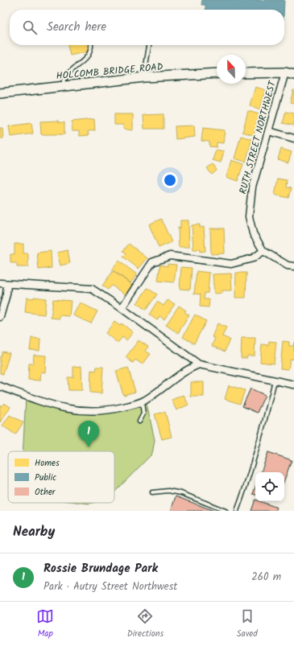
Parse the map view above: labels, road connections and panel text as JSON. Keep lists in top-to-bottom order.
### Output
{
  "streets": {
    "street": ["HOLCOMB BRIDGE ROAD", "RUTH STREET NORTHWEST"]
  },
  "legend": ["Homes", "Public", "Other"],
  "north": "top",
  "page": {
    "search": "Search here",
    "pins": "1",
    "heading": "Nearby",
    "list": [
      {
        "mark": "1",
        "name": "Rossie Brundage Park",
        "note": "Park · Autry Street Northwest",
        "value": "260 m"
      }
    ],
    "nav": ["Map", "Directions", "Saved"]
  }
}
